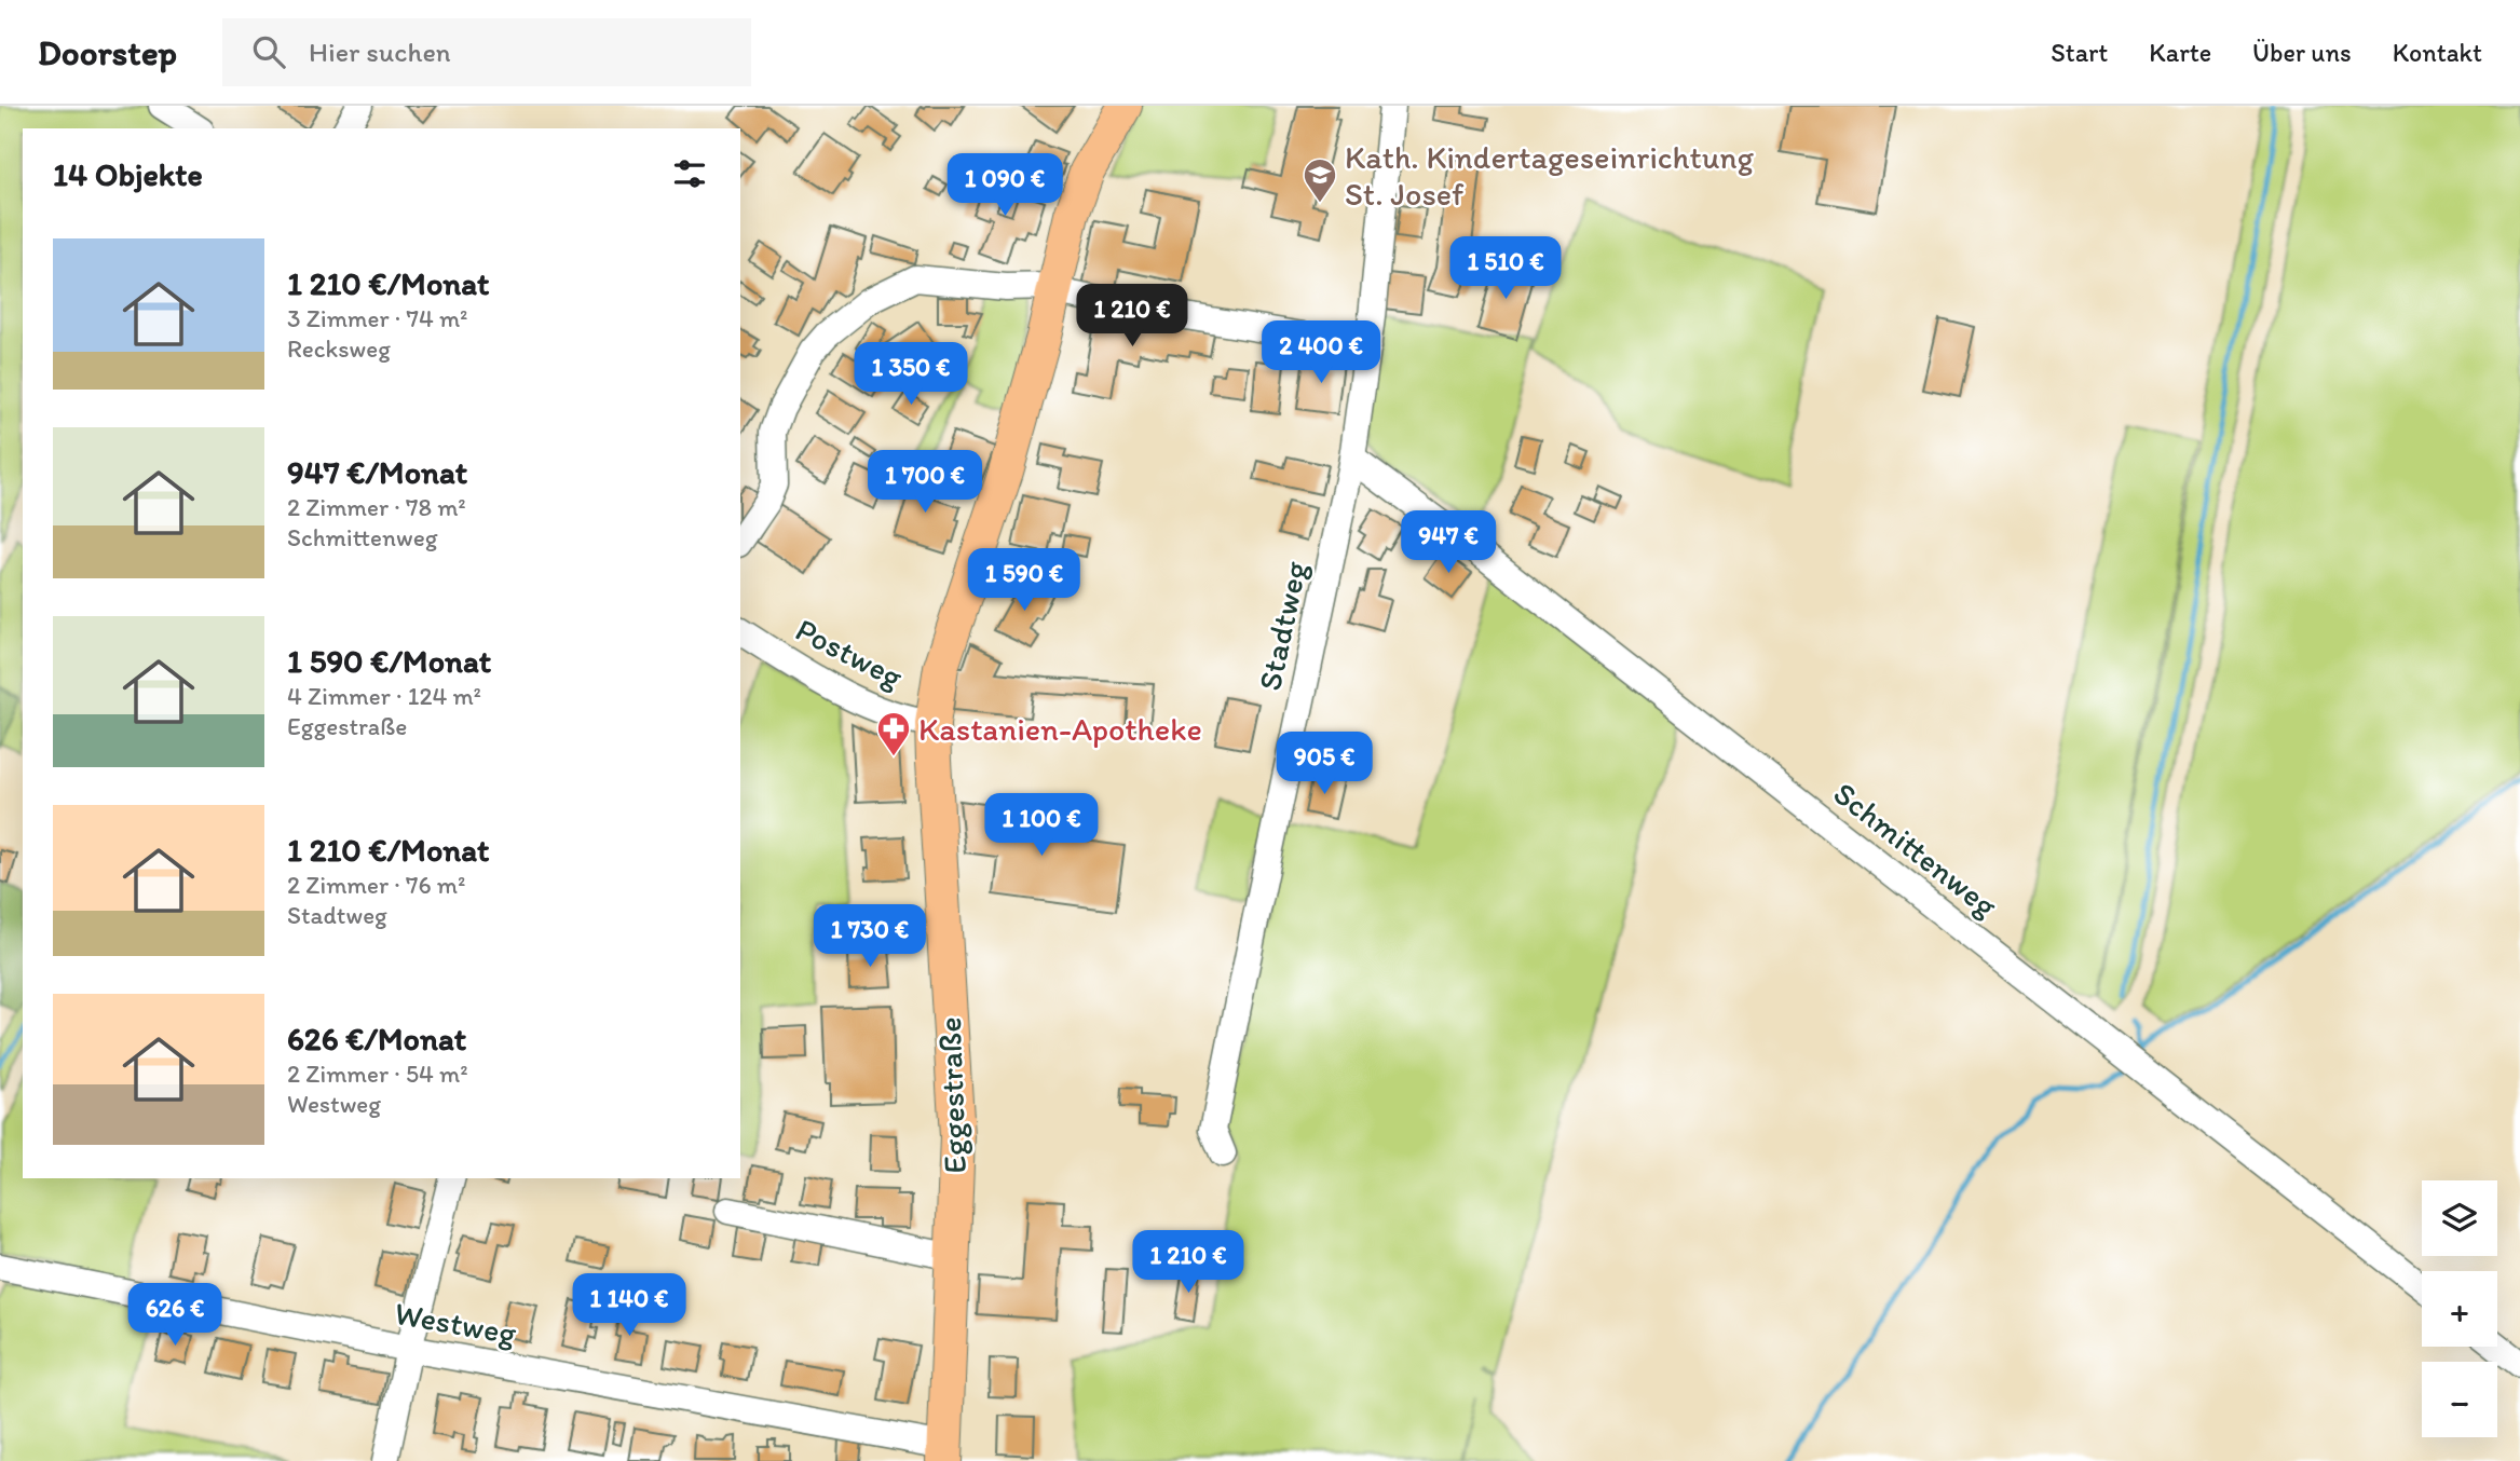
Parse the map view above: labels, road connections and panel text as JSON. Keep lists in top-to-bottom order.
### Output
{
  "streets": {
    "main road": ["Eggestraße"],
    "street": [
      "Stadtweg",
      "Postweg",
      "Schmittenweg",
      "Westweg"
    ]
  },
  "crossings": [
    ["Stadtweg", "Schmittenweg"],
    ["Postweg", "Eggestraße"],
    ["Eggestraße", "Westweg"]
  ],
  "places": {
    "school or university": ["Kath. Kindertageseinrichtung St. Josef"],
    "pharmacy": ["Kastanien-Apotheke"]
  },
  "page": {
    "header": "Doorstep",
    "search": "Hier suchen",
    "nav": [
      "Start",
      "Karte",
      "Über uns",
      "Kontakt"
    ],
    "heading": "14 Objekte",
    "price": [
      "1 090 €",
      "1 510 €",
      "1 210 €",
      "2 400 €",
      "1 350 €",
      "1 700 €",
      "947 €",
      "1 590 €",
      "905 €",
      "1 100 €",
      "1 730 €",
      "1 210 €",
      "1 140 €",
      "626 €"
    ],
    "list": [
      {
        "name": "1 210 €/Monat",
        "note": "3 Zimmer · 74 m² · Recksweg"
      },
      {
        "name": "947 €/Monat",
        "note": "2 Zimmer · 78 m² · Schmittenweg"
      },
      {
        "name": "1 590 €/Monat",
        "note": "4 Zimmer · 124 m² · Eggestraße"
      },
      {
        "name": "1 210 €/Monat",
        "note": "2 Zimmer · 76 m² · Stadtweg"
      },
      {
        "name": "626 €/Monat",
        "note": "2 Zimmer · 54 m² · Westweg"
      }
    ],
    "map_buttons": ["+", "−"]
  }
}
